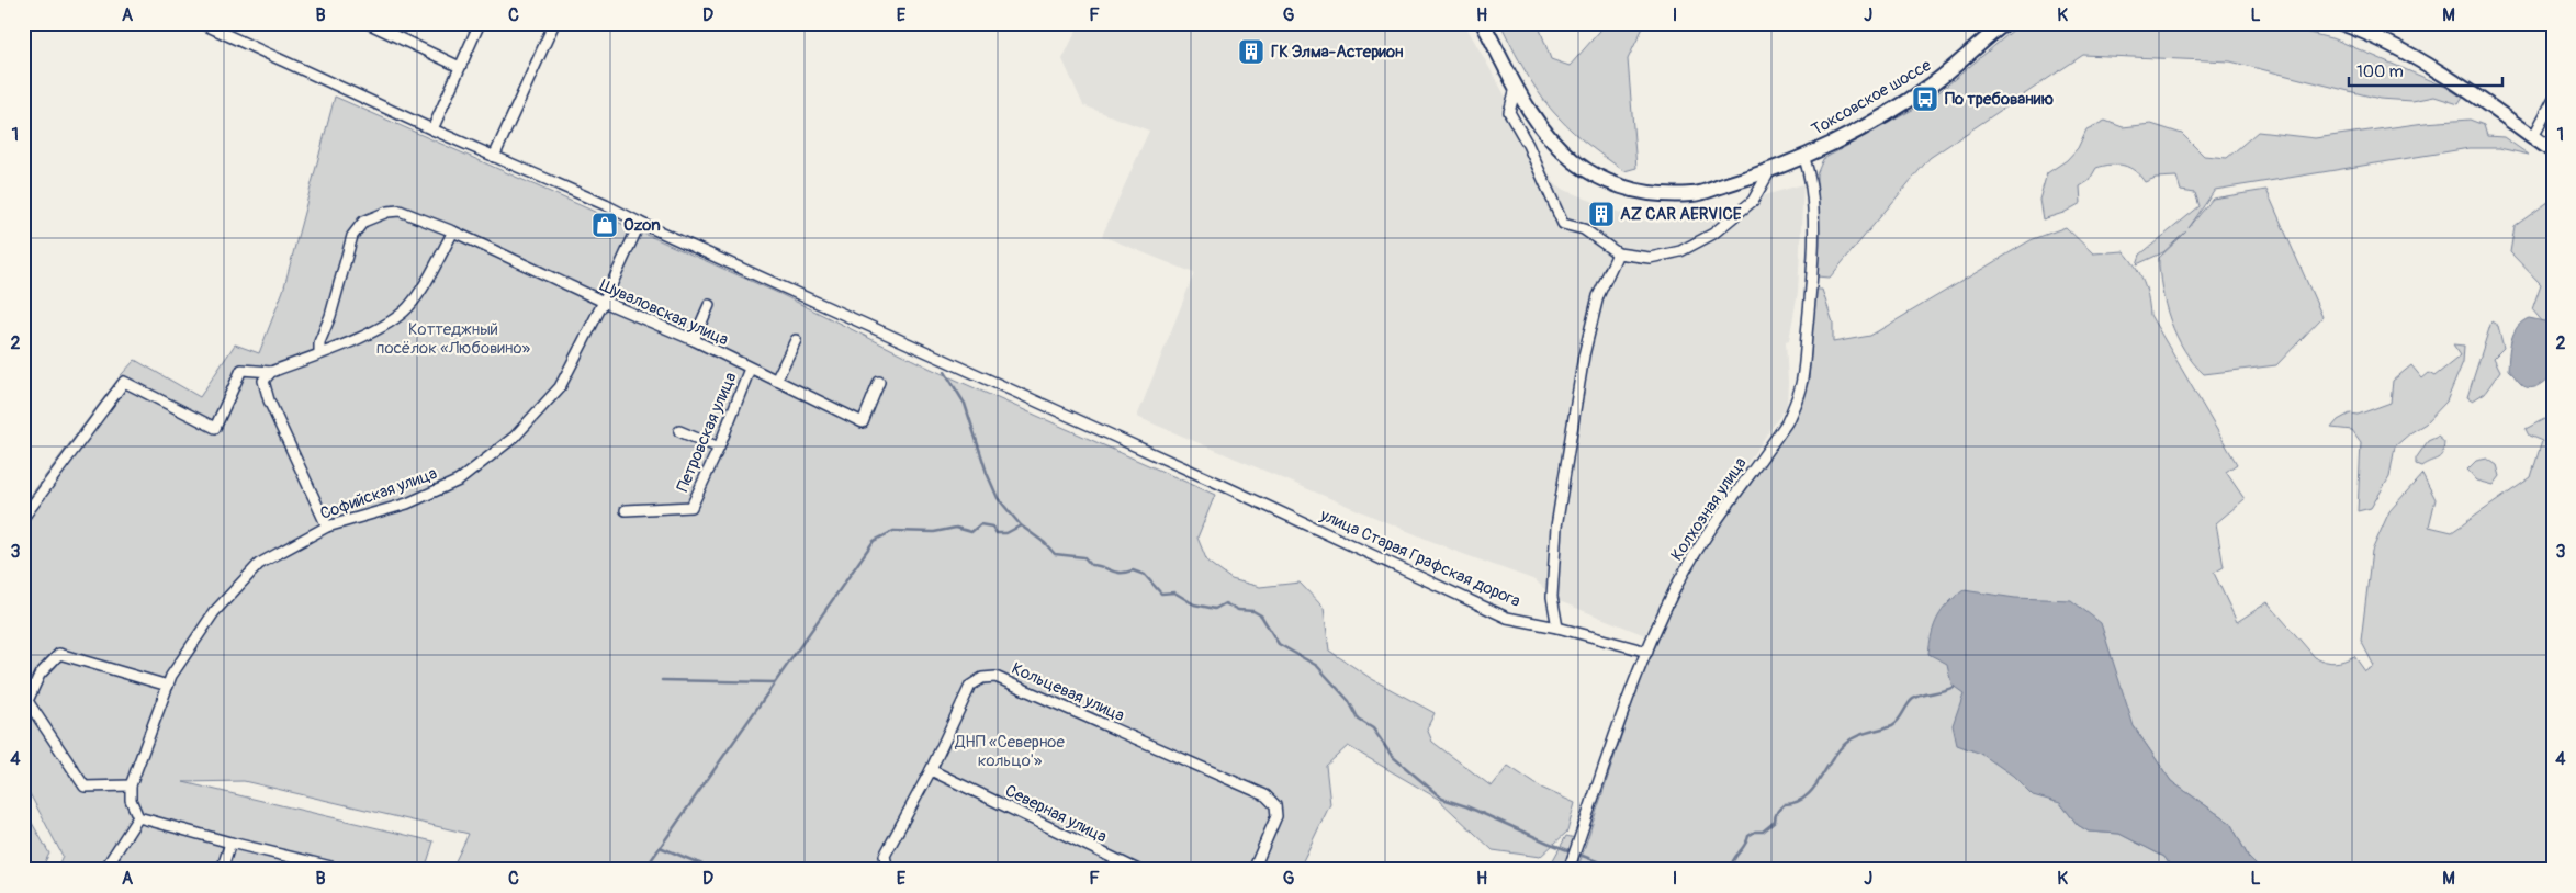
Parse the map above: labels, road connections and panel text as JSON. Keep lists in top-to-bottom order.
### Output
{
  "streets": {
    "main road": ["Токсовское шоссе"],
    "street": [
      "Шуваловская улица",
      "Петровская улица",
      "Софийская улица",
      "Колхозная улица",
      "улица Старая Графская дорога",
      "Кольцевая улица",
      "Северная улица"
    ]
  },
  "crossings": [
    ["Токсовское шоссе", "Колхозная улица"],
    ["Шуваловская улица", "Петровская улица"],
    ["Шуваловская улица", "Софийская улица"],
    ["Софийская улица", "улица Старая Графская дорога"],
    ["Колхозная улица", "улица Старая Графская дорога"],
    ["Кольцевая улица", "Северная улица"]
  ],
  "parks": ["Коттеджный посёлок «Любовино»", "ДНП «Северное кольцо'»"],
  "places": {
    "building": ["ГК Элма-Астерион", "AZ CAR AERVICE"],
    "bus stop": ["По требованию"],
    "shop": ["Ozon"]
  },
  "scale_bar": "100 m",
  "grid": {
    "columns": [
      "A",
      "B",
      "C",
      "D",
      "E",
      "F",
      "G",
      "H",
      "I",
      "J",
      "K",
      "L",
      "M"
    ],
    "rows": [
      "1",
      "2",
      "3",
      "4"
    ]
  }
}
